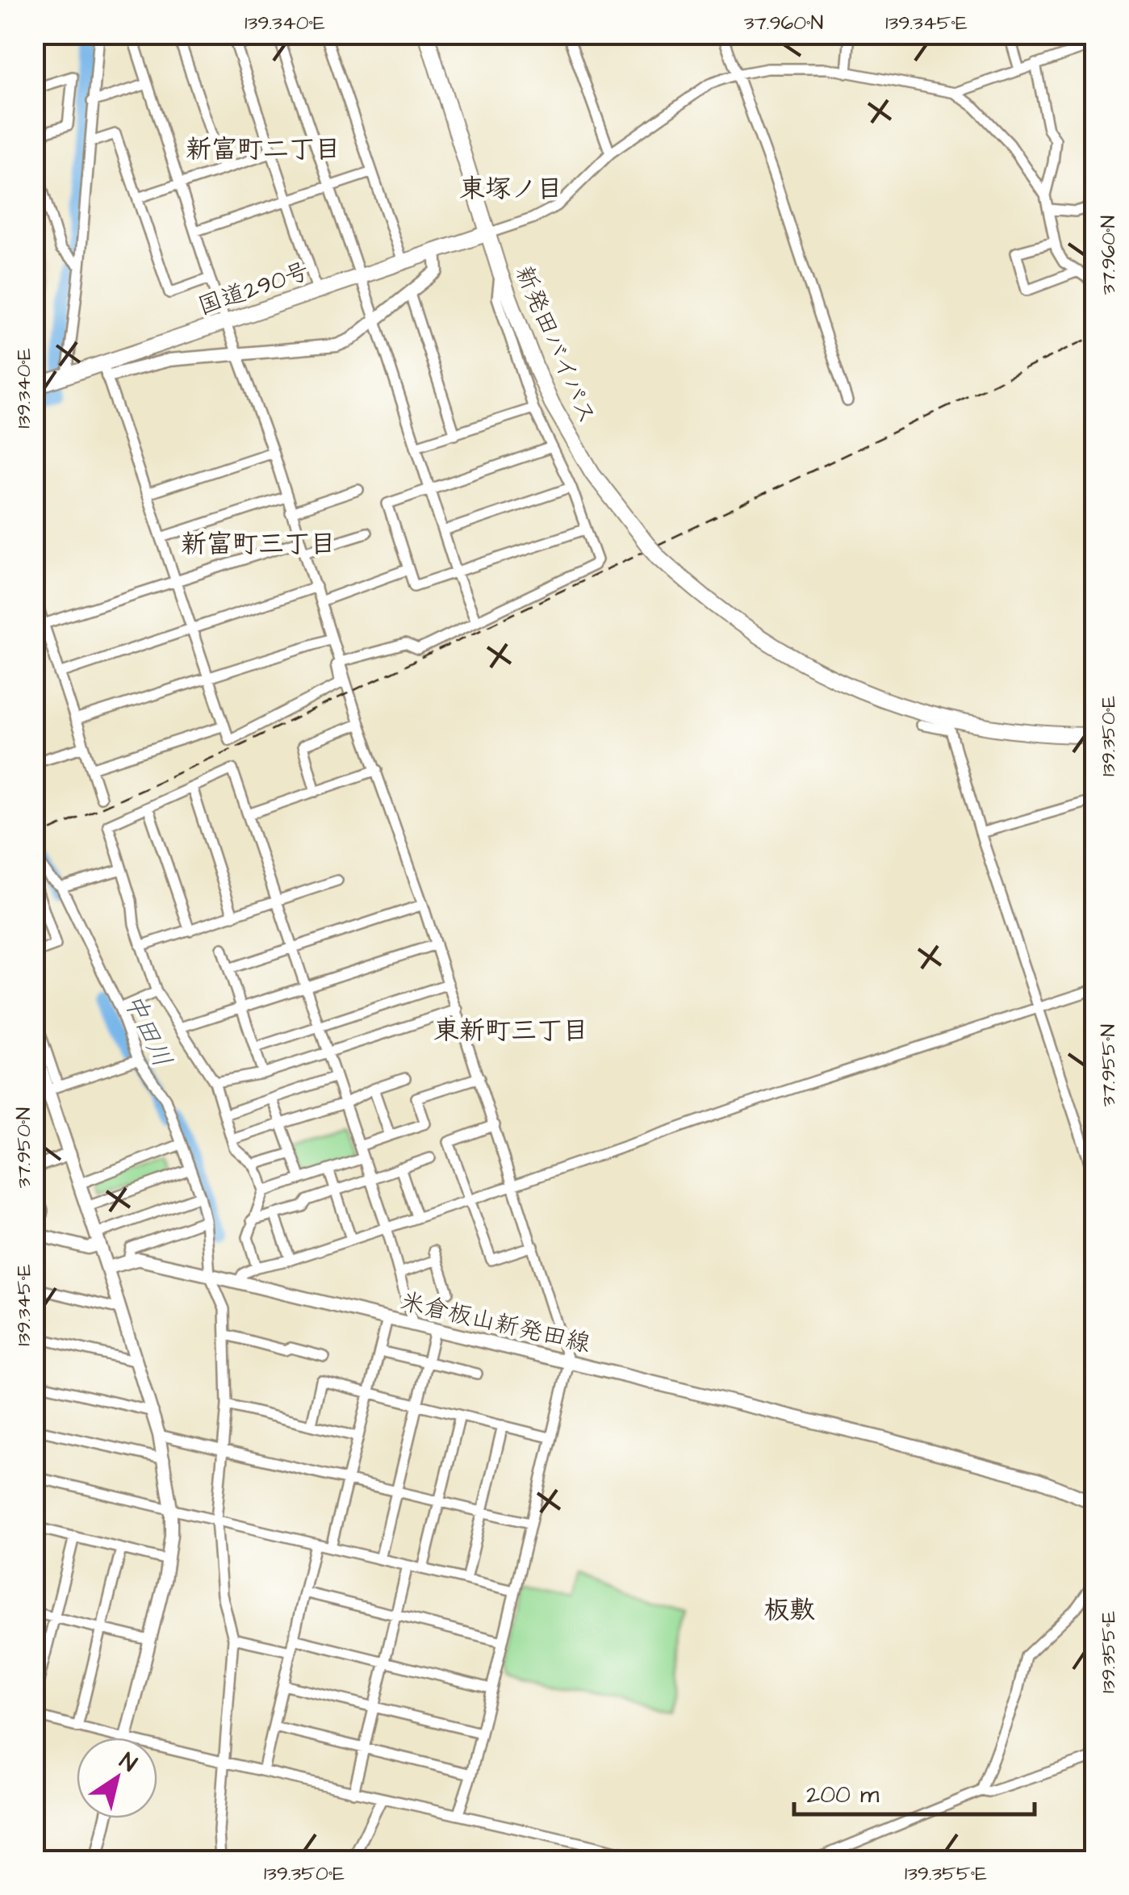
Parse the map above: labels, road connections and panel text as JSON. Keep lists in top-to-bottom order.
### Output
{
  "streets": {
    "highway": ["国道290号", "新発田バイパス"],
    "main road": ["米倉板山新発田線"]
  },
  "crossings": [
    ["国道290号", "新発田バイパス"]
  ],
  "districts": [
    "新富町二丁目",
    "東塚ノ目",
    "新富町三丁目",
    "東新町三丁目",
    "板敷"
  ],
  "water": ["中田川"],
  "scale_bar": "200 m",
  "north": "top right",
  "coordinates": [
    "139.340°E",
    "37.960°N",
    "139.345°E",
    "139.350°E",
    "37.955°N",
    "37.950°N",
    "139.355°E"
  ]
}
